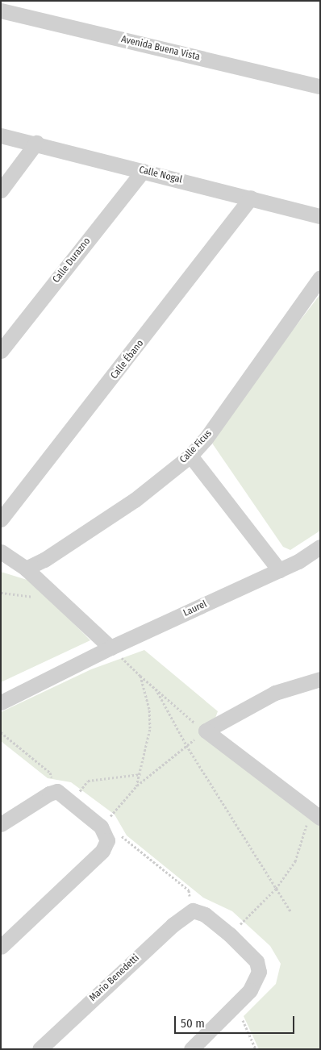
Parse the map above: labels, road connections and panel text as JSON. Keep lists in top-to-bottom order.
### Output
{
  "streets": {
    "street": [
      "Avenida Buena Vista",
      "Calle Nogal",
      "Calle Durazno",
      "Calle Ébano",
      "Calle Ficus",
      "Laurel",
      "Mario Benedetti"
    ]
  },
  "crossings": [
    ["Calle Nogal", "Calle Durazno"],
    ["Calle Nogal", "Calle Ébano"]
  ],
  "scale_bar": "50 m"
}
